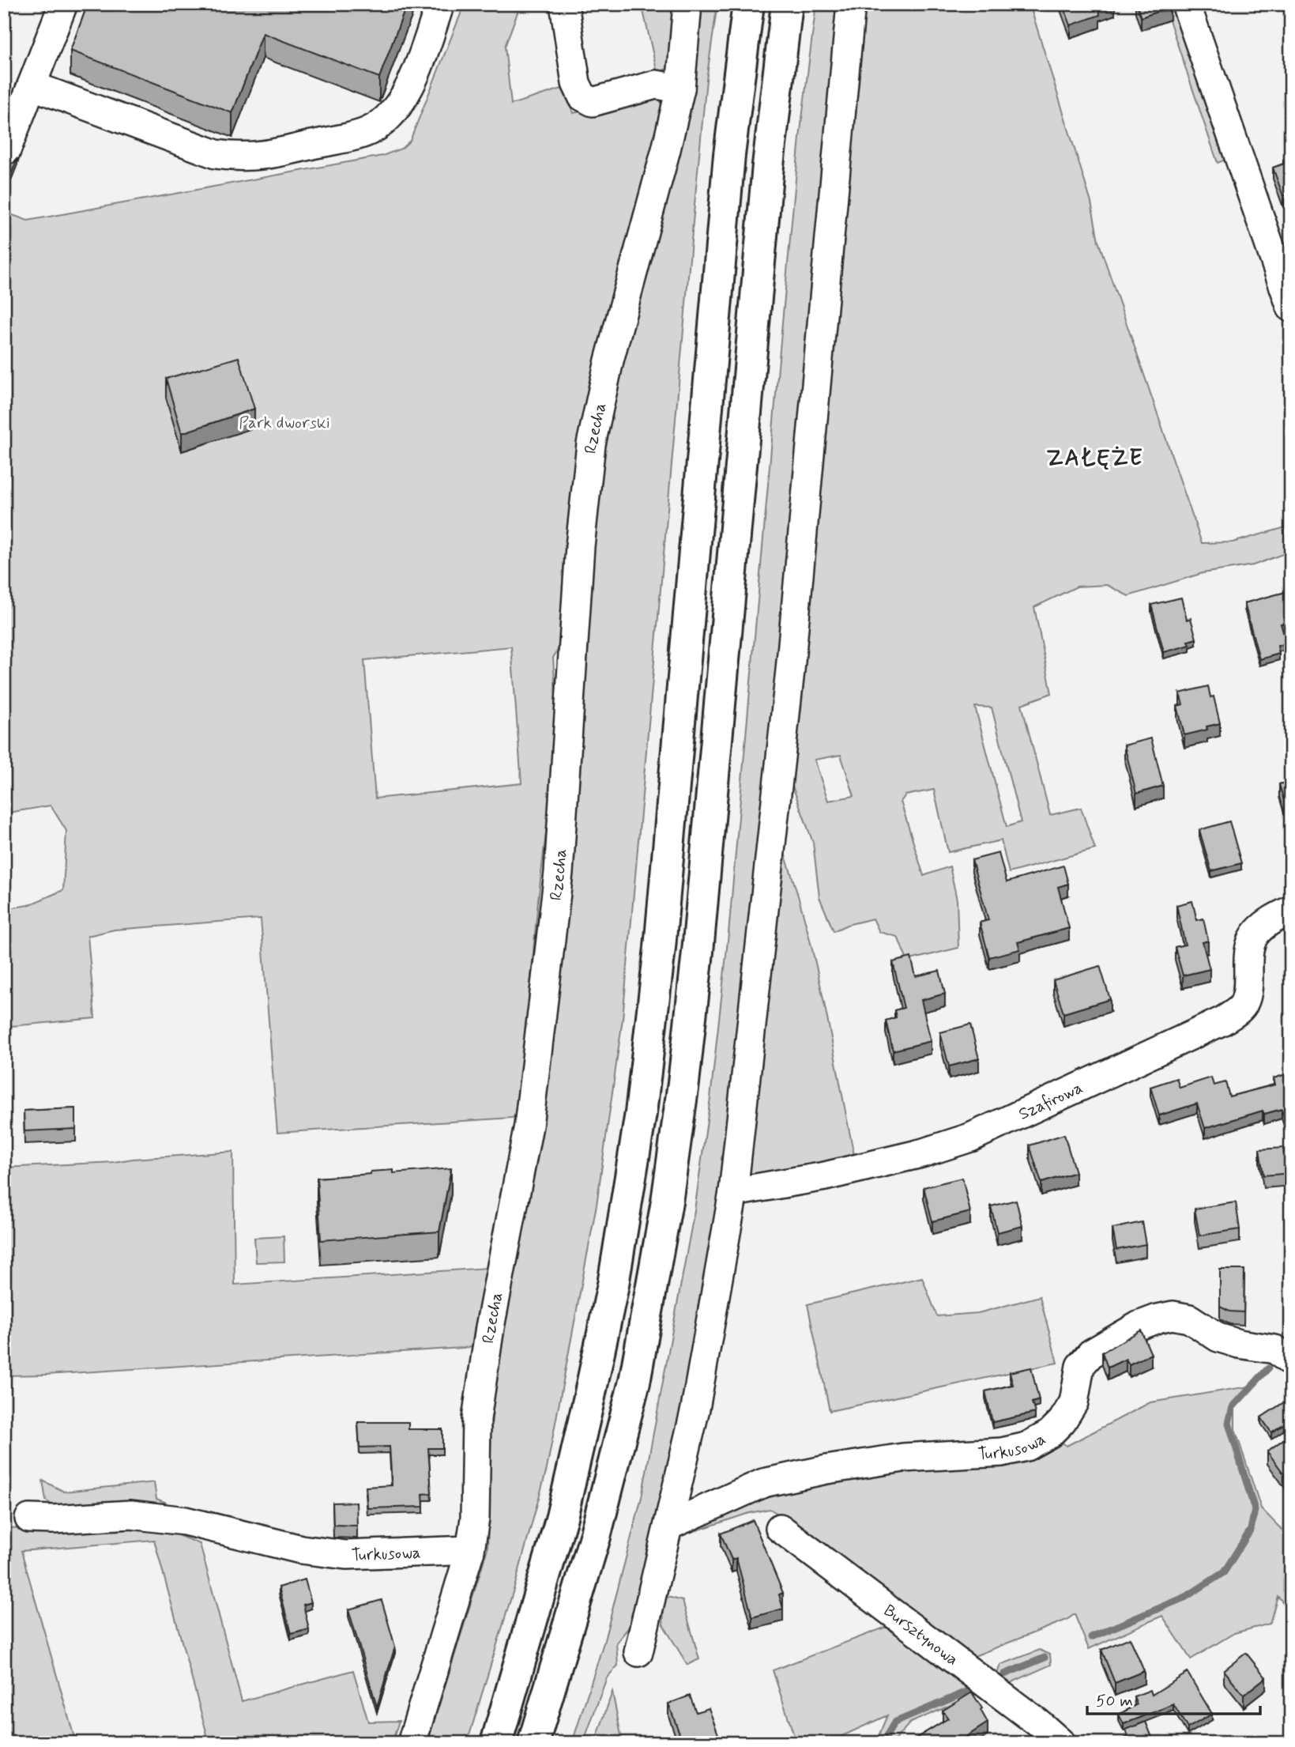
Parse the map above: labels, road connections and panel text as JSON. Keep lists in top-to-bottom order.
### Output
{
  "streets": {
    "street": [
      "Rzecha",
      "Szafirowa",
      "Turkusowa",
      "Bursztynowa"
    ]
  },
  "crossings": [
    ["Rzecha", "Turkusowa"]
  ],
  "districts": ["ZAŁĘŻE"],
  "parks": ["Park dworski"],
  "scale_bar": "50 m"
}
